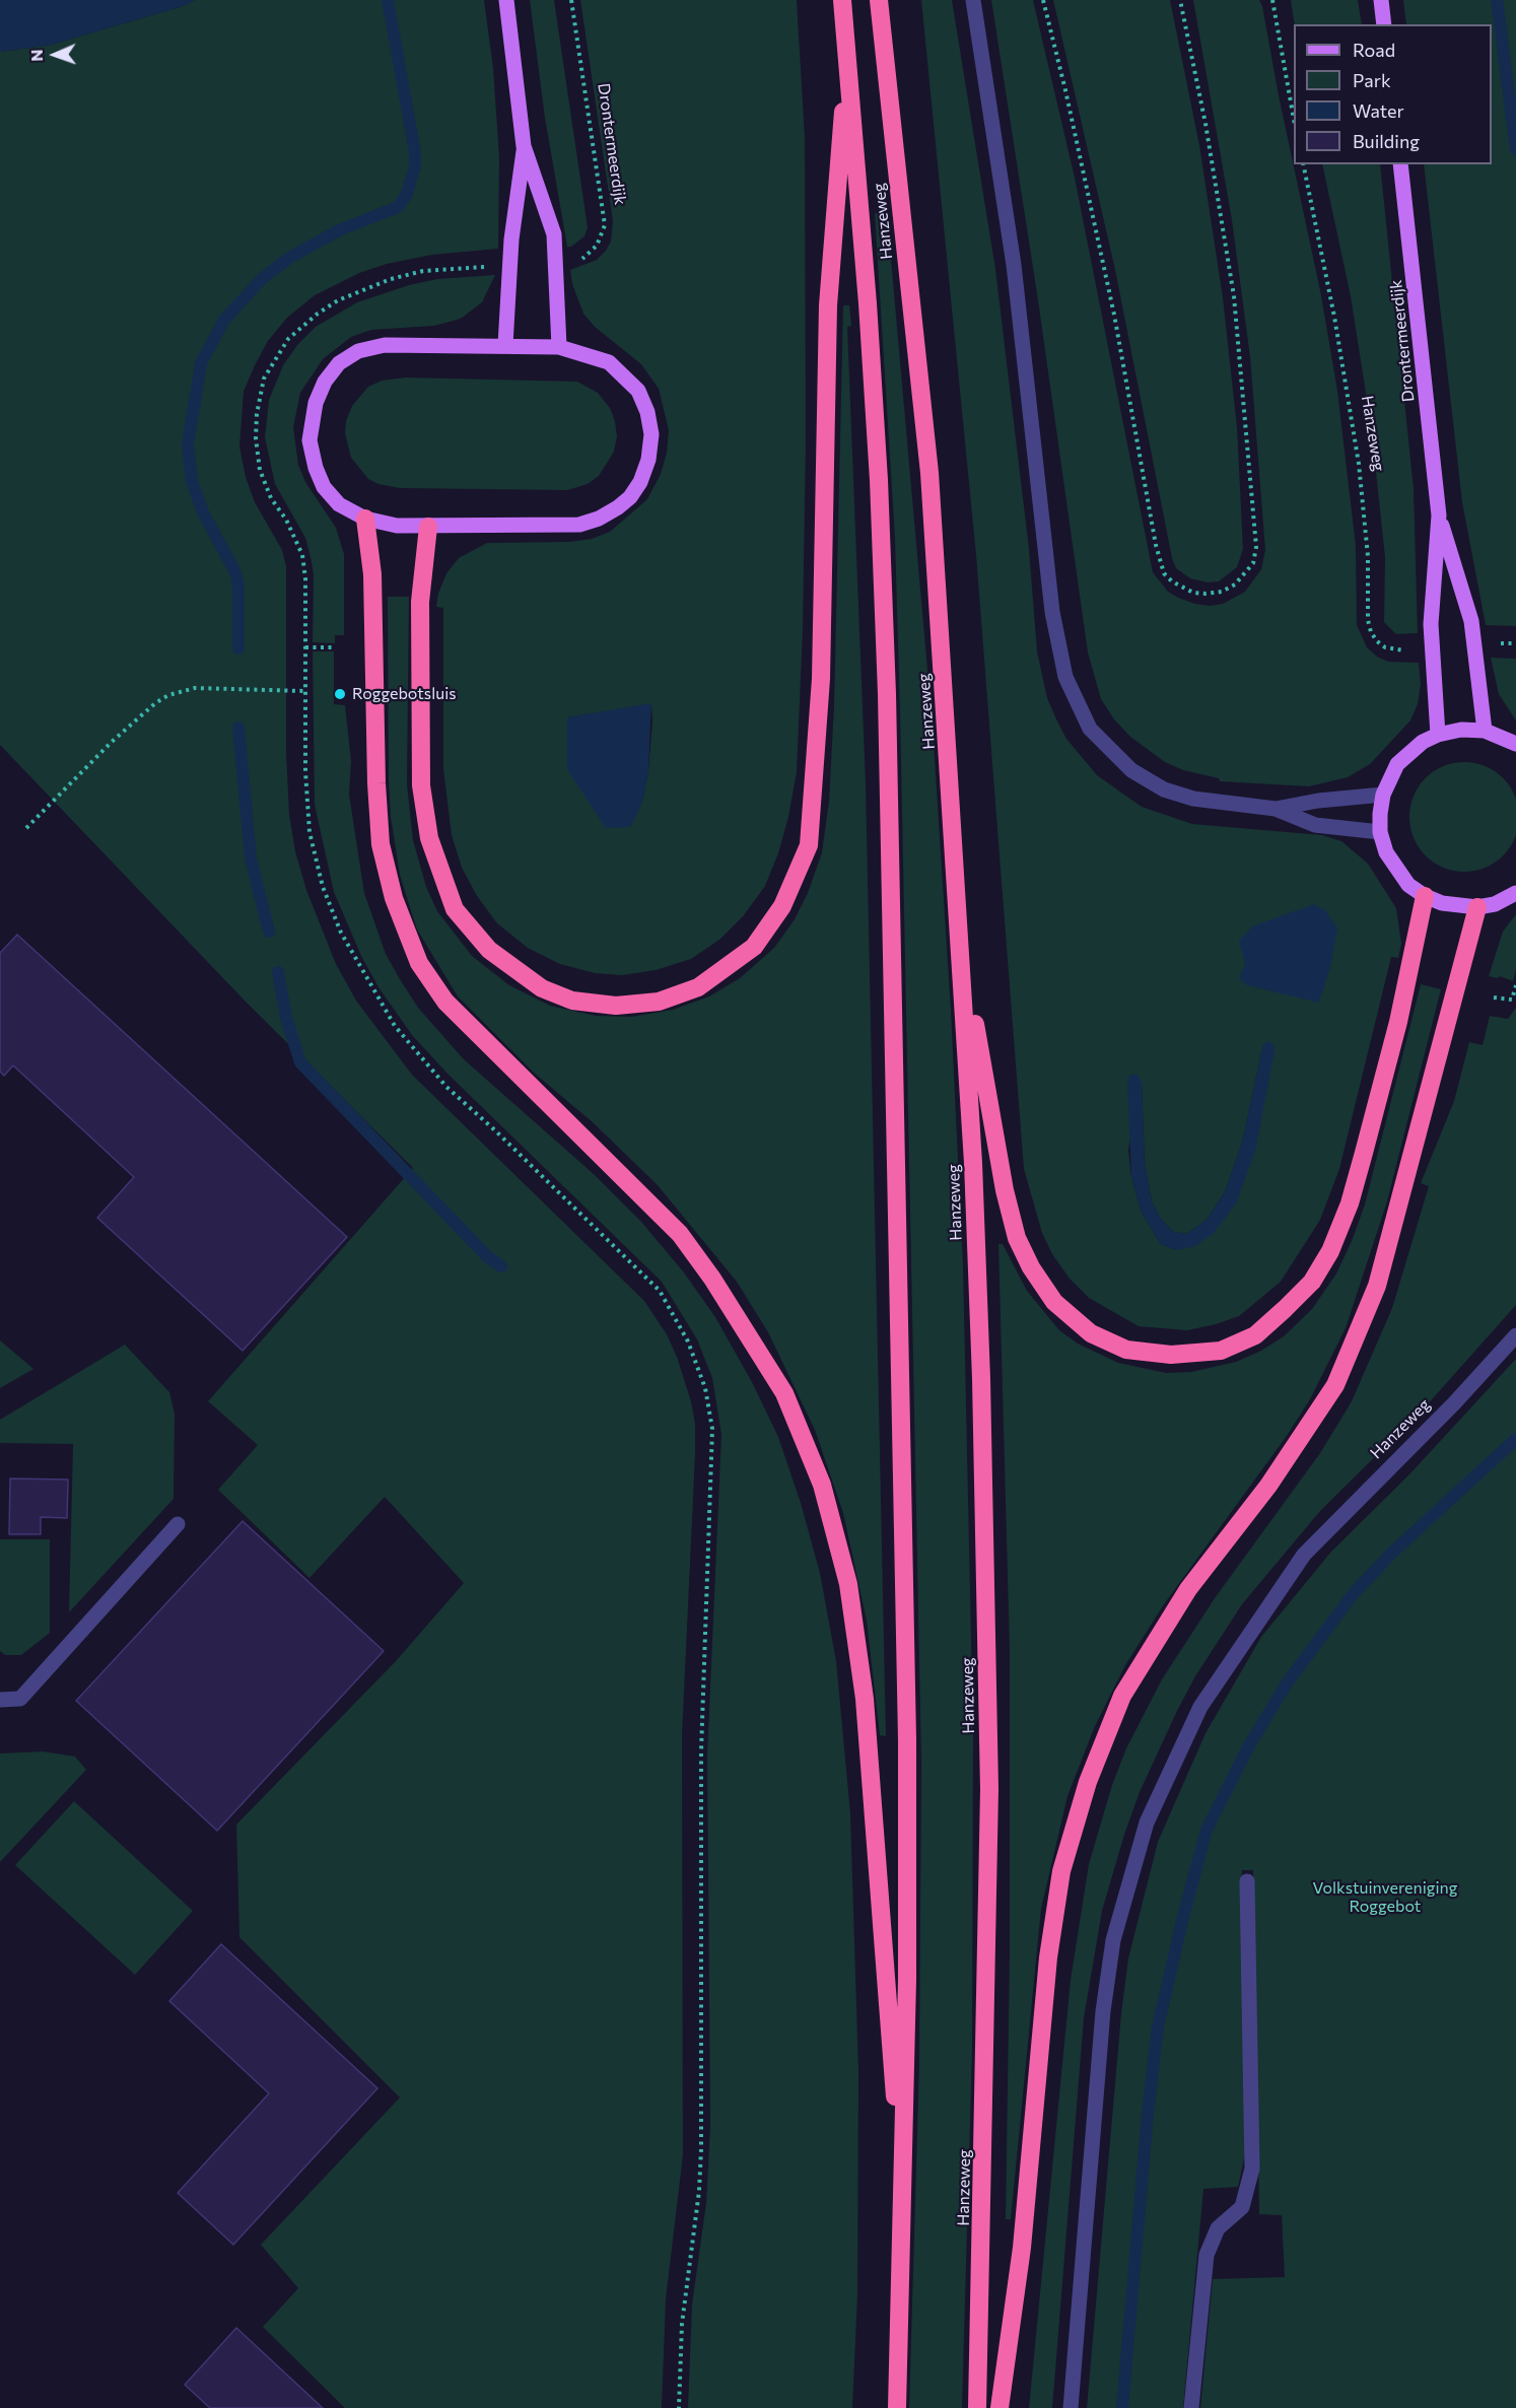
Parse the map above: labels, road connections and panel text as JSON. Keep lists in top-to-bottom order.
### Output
{
  "streets": {
    "highway": ["Hanzeweg"],
    "main road": ["Drontermeerdijk"]
  },
  "crossings": [
    ["Drontermeerdijk", "Hanzeweg"]
  ],
  "parks": ["Volkstuinvereniging Roggebot"],
  "places": ["Roggebotsluis"],
  "legend": [
    "Road",
    "Park",
    "Water",
    "Building"
  ],
  "north": "left"
}
